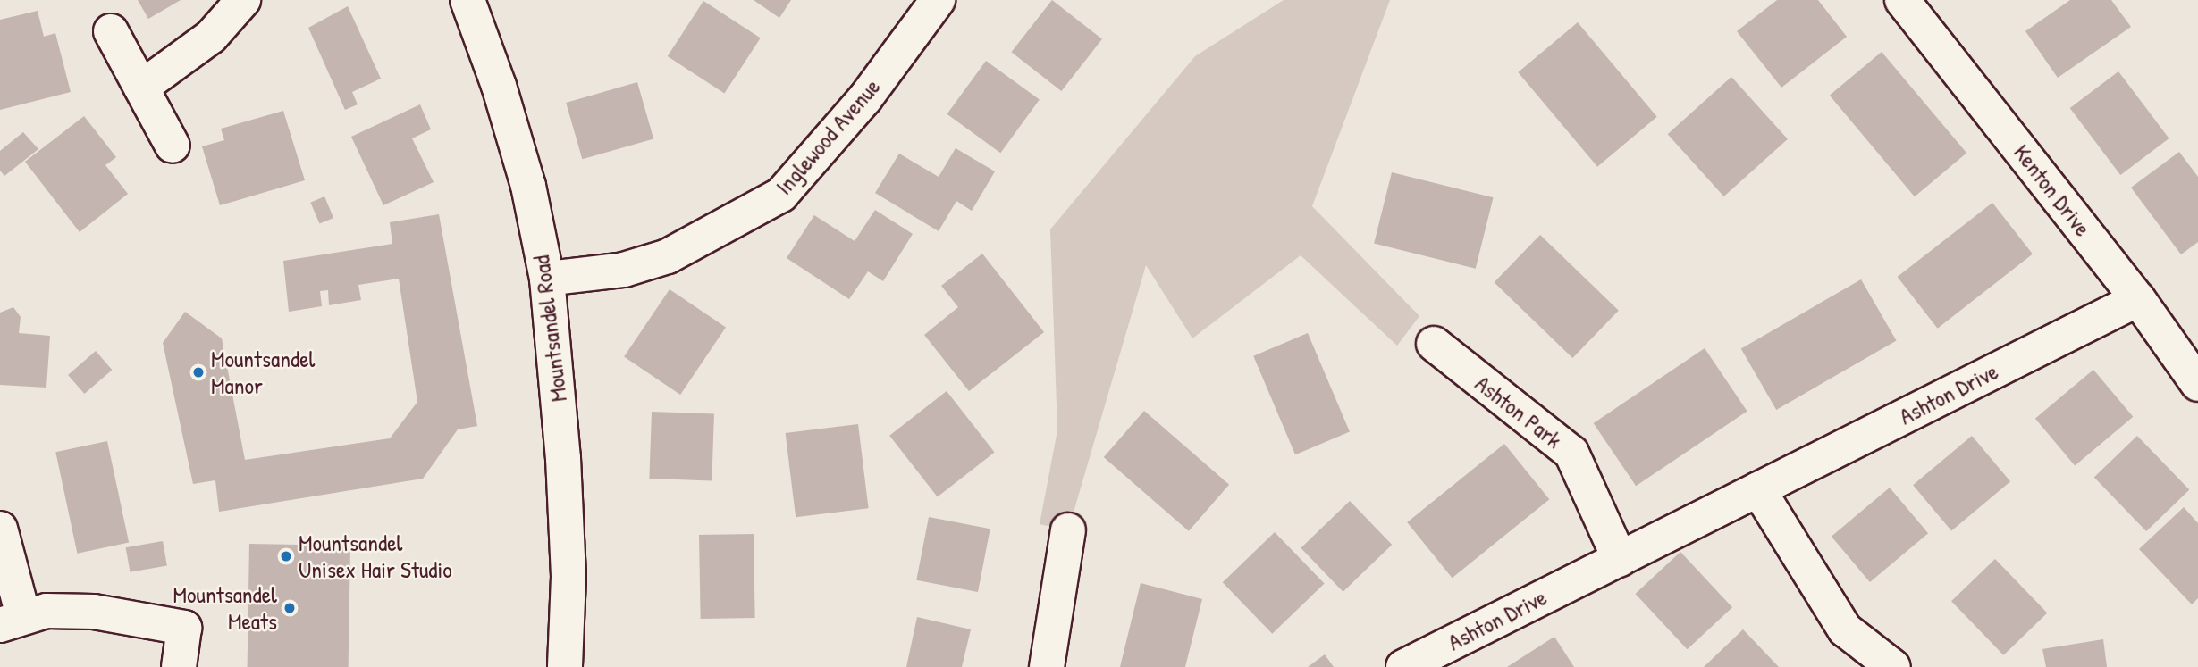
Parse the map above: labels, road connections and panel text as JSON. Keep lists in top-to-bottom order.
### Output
{
  "streets": {
    "street": [
      "Inglewood Avenue",
      "Kenton Drive",
      "Mountsandel Road",
      "Ashton Drive",
      "Ashton Park"
    ]
  },
  "crossings": [
    ["Inglewood Avenue", "Mountsandel Road"],
    ["Kenton Drive", "Ashton Drive"],
    ["Ashton Drive", "Ashton Park"]
  ],
  "places": ["Mountsandel Manor", "Mountsandel Unisex Hair Studio", "Mountsandel Meats"]
}
